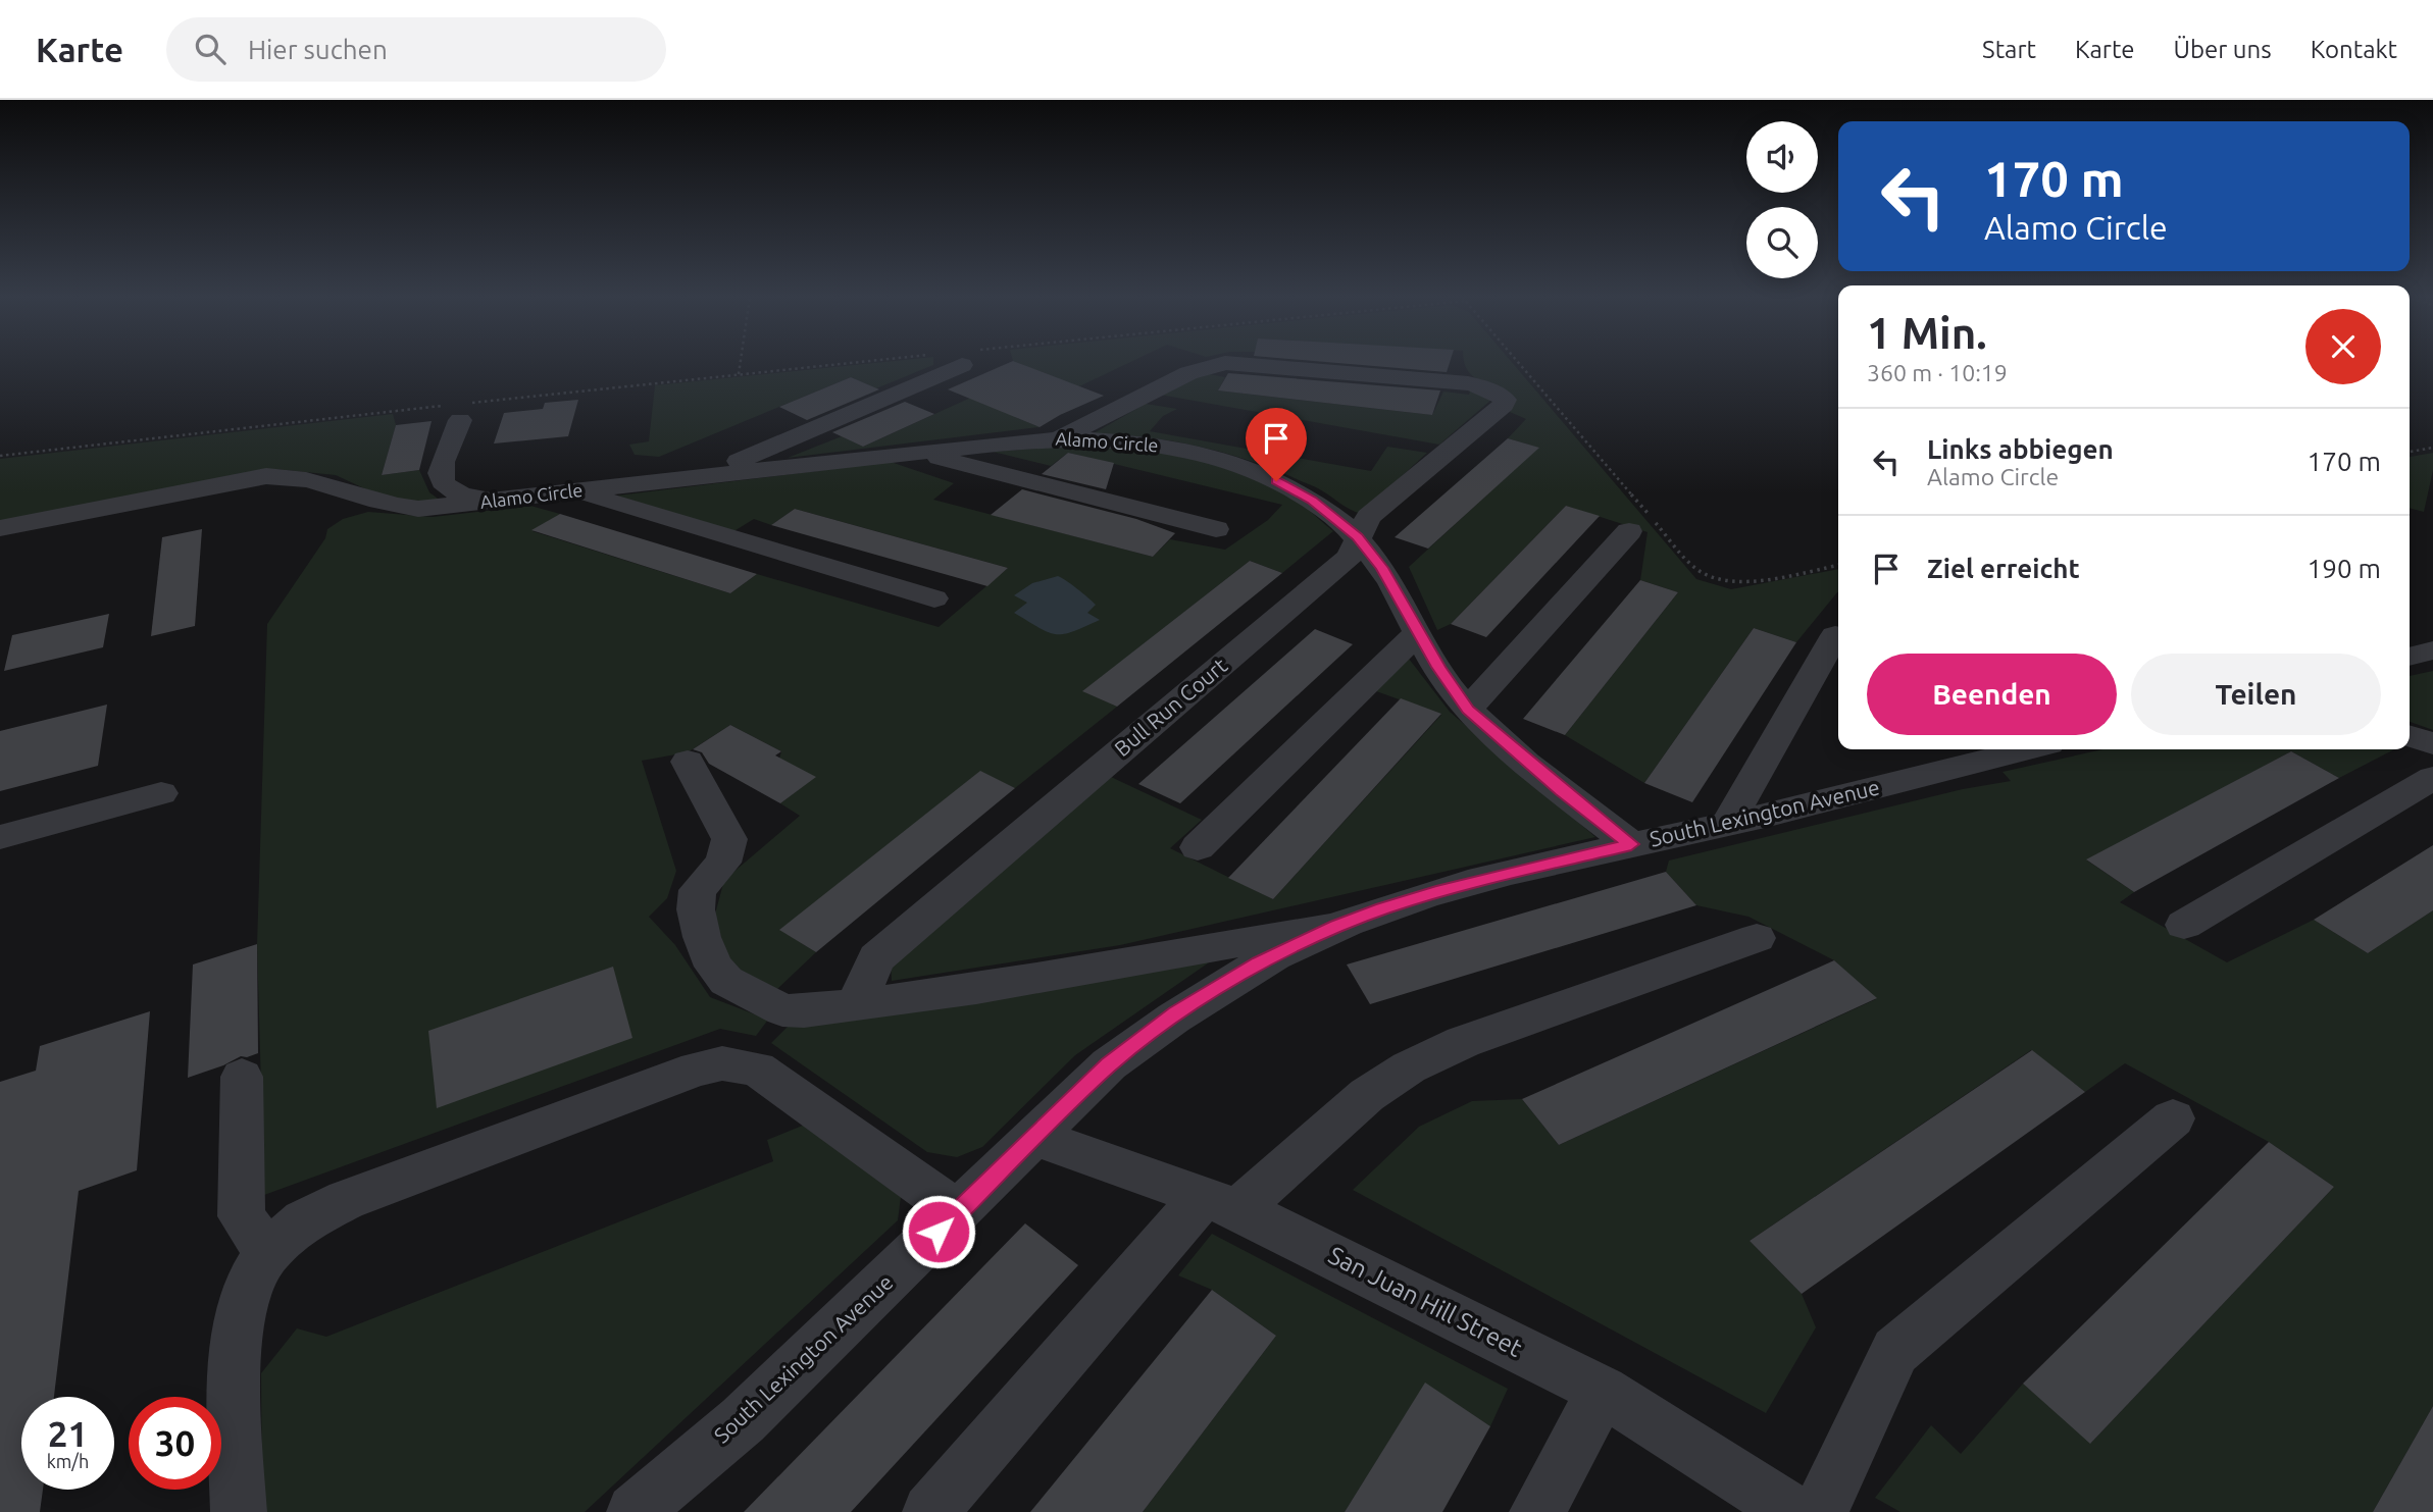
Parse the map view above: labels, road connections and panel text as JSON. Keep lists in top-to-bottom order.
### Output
{
  "streets": {
    "street": [
      "Alamo Circle",
      "Bull Run Court",
      "South Lexington Avenue",
      "San Juan Hill Street"
    ]
  },
  "crossings": [
    ["Alamo Circle", "Bull Run Court"],
    ["Alamo Circle", "South Lexington Avenue"],
    ["South Lexington Avenue", "San Juan Hill Street"]
  ],
  "page": {
    "header": "Karte",
    "search": "Hier suchen",
    "nav": [
      "Start",
      "Karte",
      "Über uns",
      "Kontakt"
    ],
    "turn": ["170 m", "Alamo Circle"],
    "heading": ["1 Min.", "360 m · 10:19"],
    "list": [
      {
        "name": "Links abbiegen",
        "note": "Alamo Circle",
        "value": "170 m"
      },
      {
        "name": "Ziel erreicht",
        "value": "190 m"
      }
    ],
    "buttons": ["Beenden", "Teilen"],
    "speed": "21 km/h",
    "limit": "30"
  }
}
